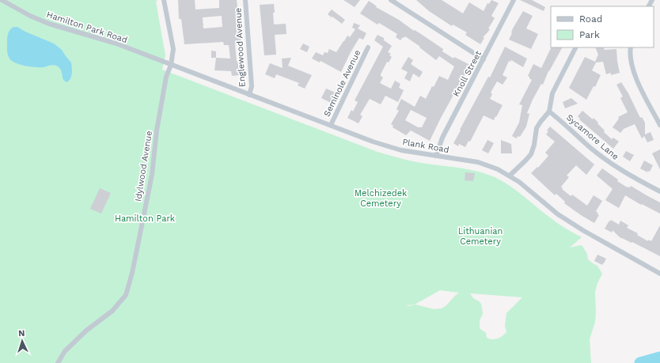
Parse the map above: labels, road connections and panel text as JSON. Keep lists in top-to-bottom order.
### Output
{
  "streets": {
    "street": [
      "Hamilton Park Road",
      "Englewood Avenue",
      "Knoll Street",
      "Seminole Avenue",
      "Sycamore Lane",
      "Plank Road",
      "Idylwood Avenue"
    ]
  },
  "crossings": [
    ["Hamilton Park Road", "Plank Road"],
    ["Hamilton Park Road", "Idylwood Avenue"],
    ["Englewood Avenue", "Plank Road"],
    ["Knoll Street", "Plank Road"],
    ["Seminole Avenue", "Plank Road"],
    ["Plank Road", "Idylwood Avenue"]
  ],
  "parks": ["Melchizedek Cemetery", "Hamilton Park", "Lithuanian Cemetery"],
  "legend": ["Road", "Park"],
  "north": "top"
}
